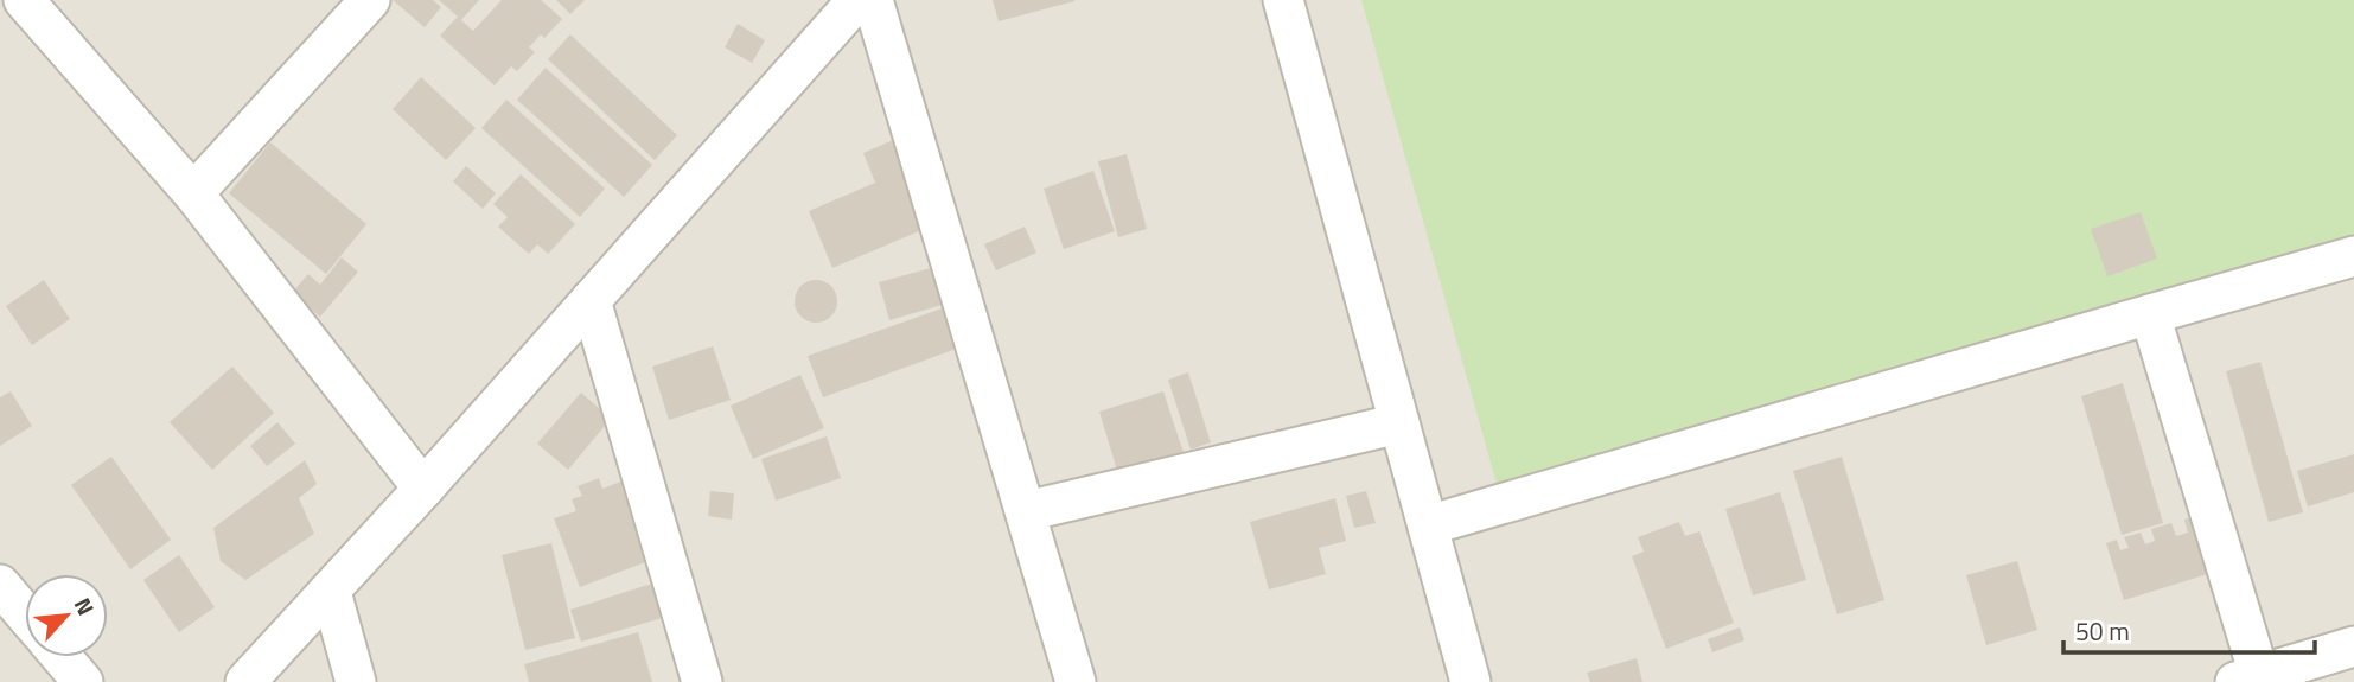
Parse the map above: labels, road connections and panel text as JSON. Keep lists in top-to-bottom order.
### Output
{
  "scale_bar": "50 m",
  "north": "top right"
}
